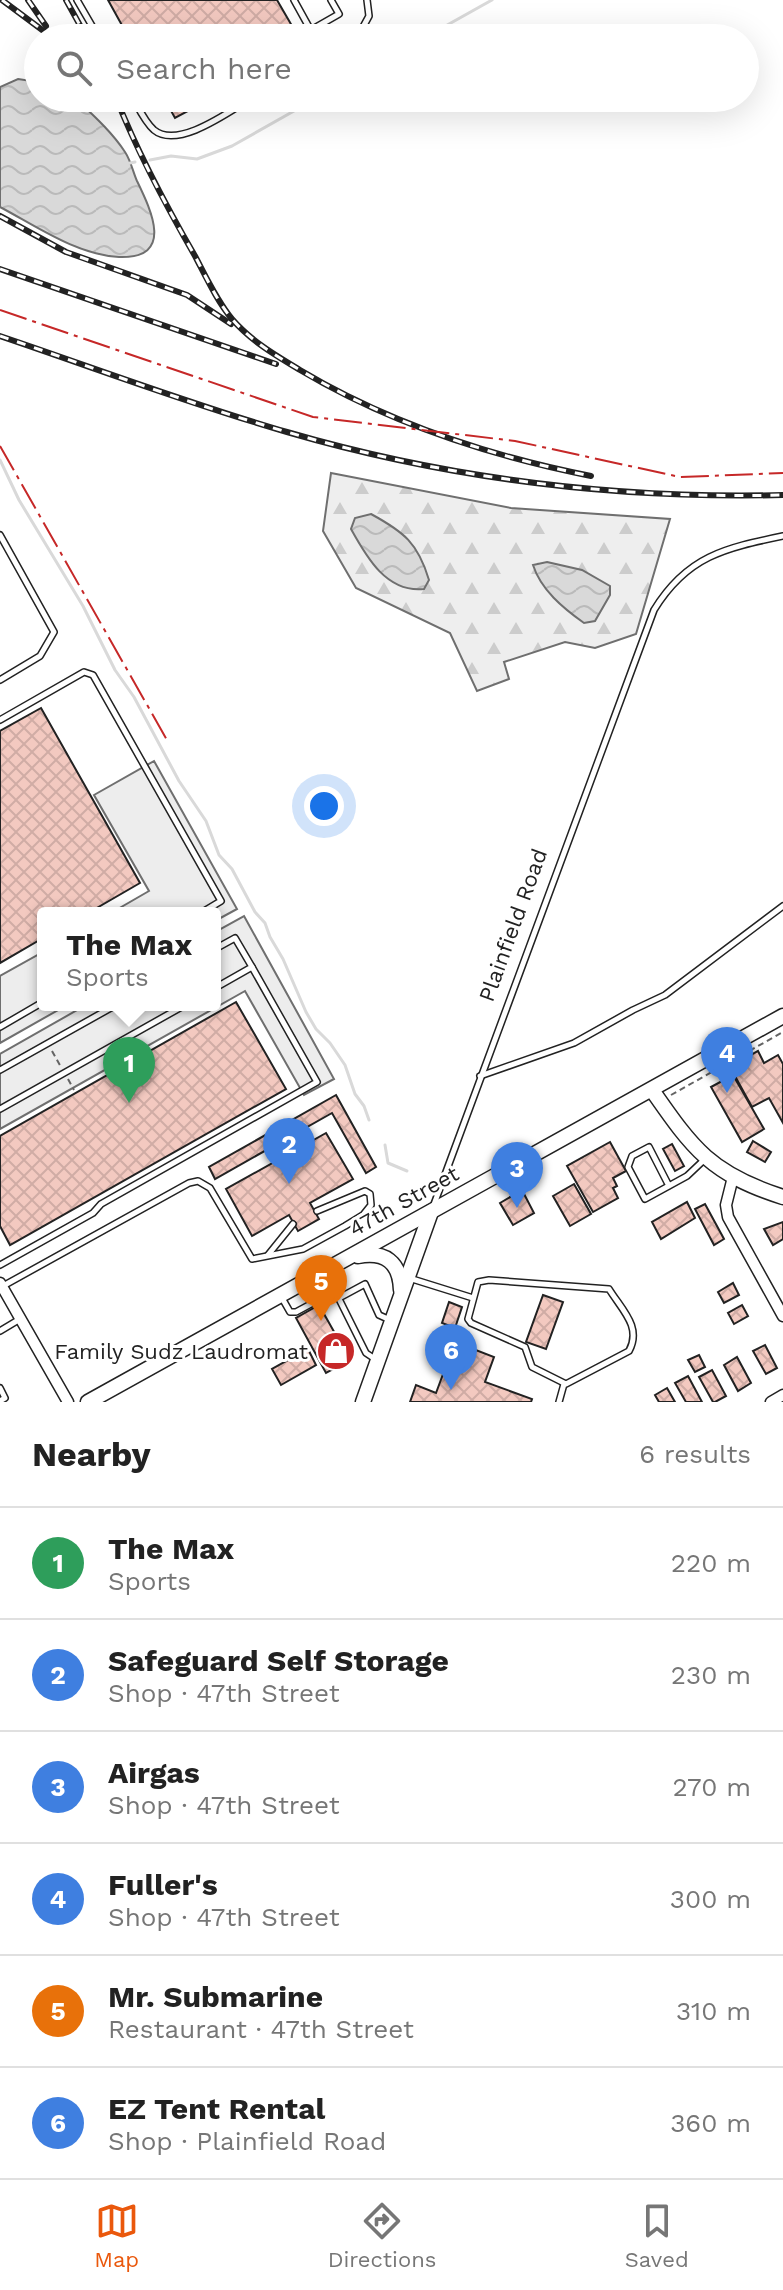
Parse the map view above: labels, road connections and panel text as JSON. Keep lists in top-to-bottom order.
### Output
{
  "streets": {
    "main road": ["Plainfield Road", "47th Street"]
  },
  "crossings": [
    ["Plainfield Road", "47th Street"]
  ],
  "places": {
    "shop": ["Family Sudz Laudromat"]
  },
  "page": {
    "search": "Search here",
    "popup": ["The Max", "Sports"],
    "pins": [
      "4",
      "1",
      "2",
      "3",
      "5",
      "6"
    ],
    "heading": ["Nearby", "6 results"],
    "list": [
      {
        "mark": "1",
        "name": "The Max",
        "note": "Sports",
        "value": "220 m"
      },
      {
        "mark": "2",
        "name": "Safeguard Self Storage",
        "note": "Shop · 47th Street",
        "value": "230 m"
      },
      {
        "mark": "3",
        "name": "Airgas",
        "note": "Shop · 47th Street",
        "value": "270 m"
      },
      {
        "mark": "4",
        "name": "Fuller's",
        "note": "Shop · 47th Street",
        "value": "300 m"
      },
      {
        "mark": "5",
        "name": "Mr. Submarine",
        "note": "Restaurant · 47th Street",
        "value": "310 m"
      },
      {
        "mark": "6",
        "name": "EZ Tent Rental",
        "note": "Shop · Plainfield Road",
        "value": "360 m"
      }
    ],
    "nav": ["Map", "Directions", "Saved"]
  }
}
